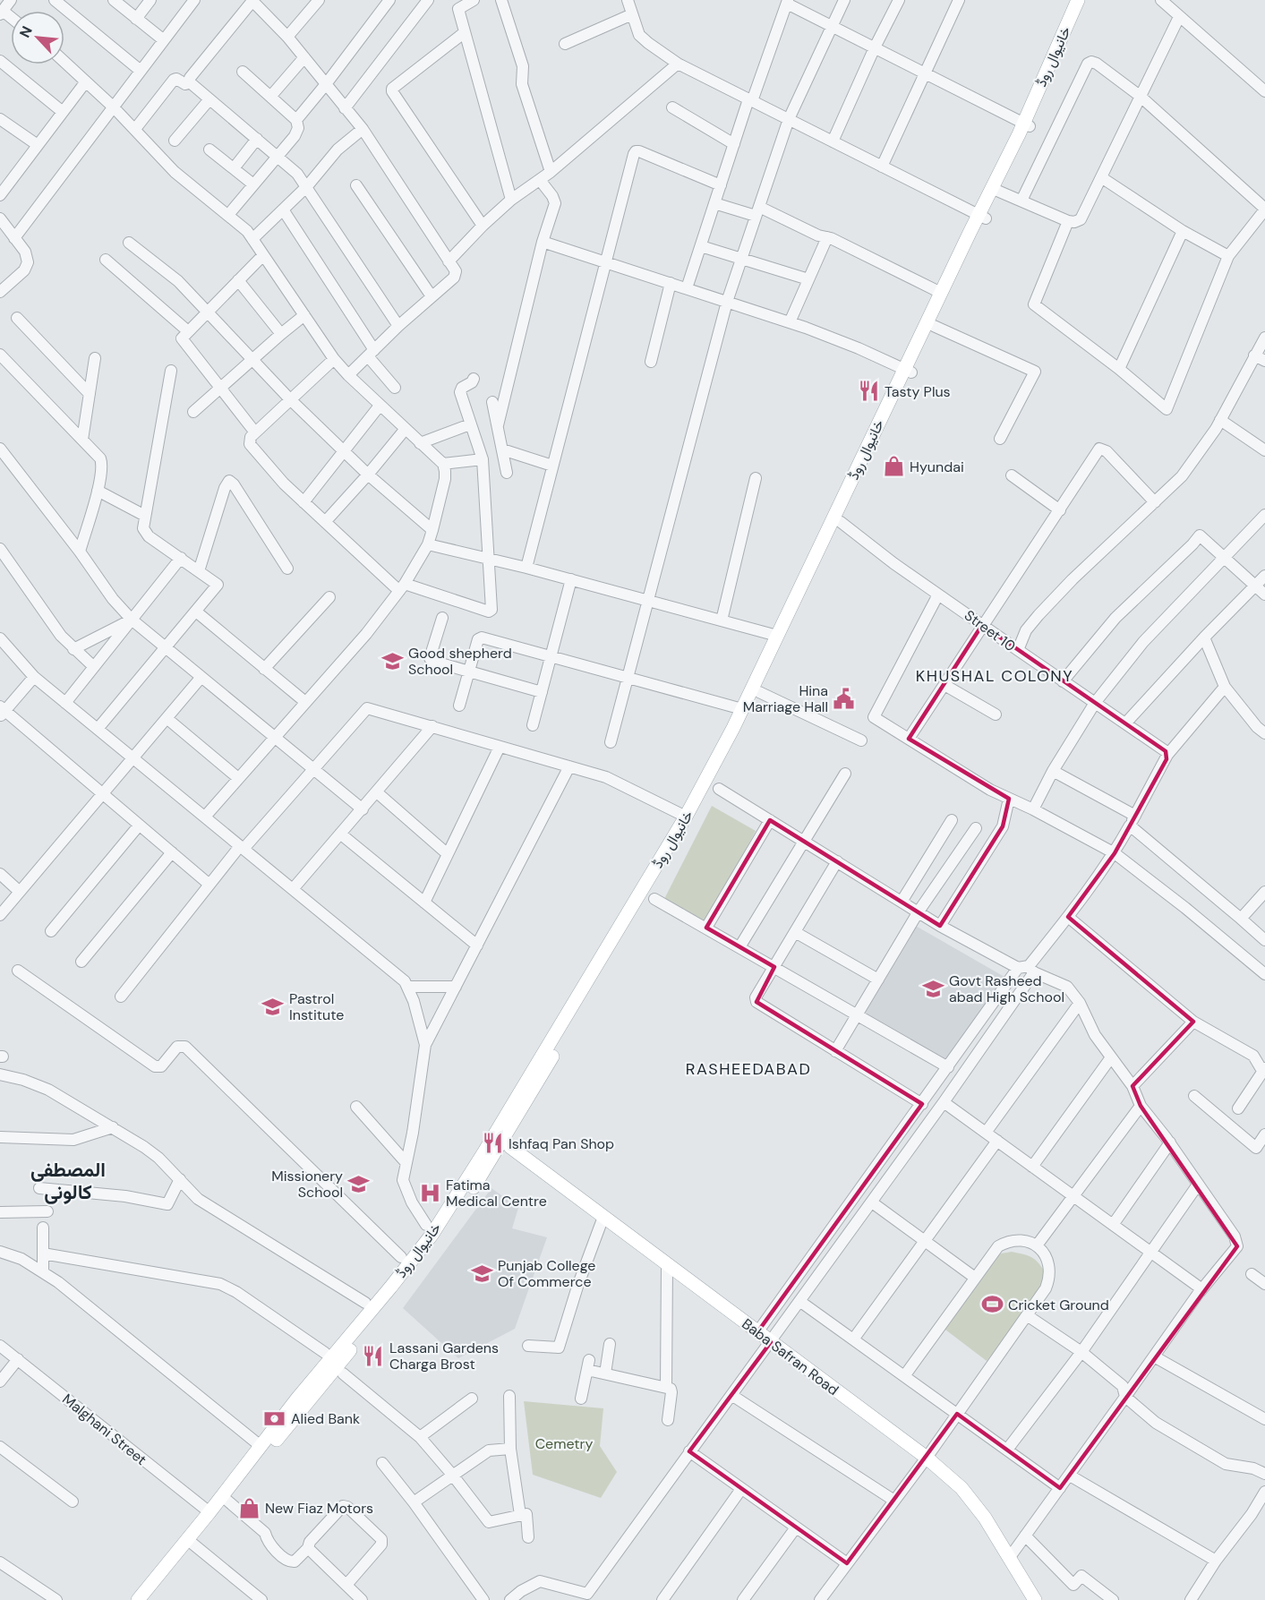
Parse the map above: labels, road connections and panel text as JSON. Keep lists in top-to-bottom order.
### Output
{
  "streets": {
    "main road": ["خانیوال روڈ", "Baba Safran Road"],
    "street": ["Street 10", "Malghani Street"]
  },
  "crossings": [
    ["خانیوال روڈ", "Street 10"],
    ["خانیوال روڈ", "Malghani Street"]
  ],
  "districts": ["KHUSHAL COLONY", "RASHEEDABAD", "المصطفی کالونی"],
  "parks": ["Cemetry"],
  "places": {
    "restaurant": ["Tasty Plus", "Ishfaq Pan Shop", "Lassani Gardens Charga Brost"],
    "shop": ["Hyundai", "New Fiaz Motors"],
    "school or university": [
      "Good shepherd School",
      "Govt Rasheed abad High School",
      "Pastrol Institute",
      "Missionery School",
      "Punjab College Of Commerce"
    ],
    "public building": ["Hina Marriage Hall"],
    "hospital": ["Fatima Medical Centre"],
    "sports": ["Cricket Ground"],
    "bank": ["Alied Bank"]
  },
  "north": "top left"
}
